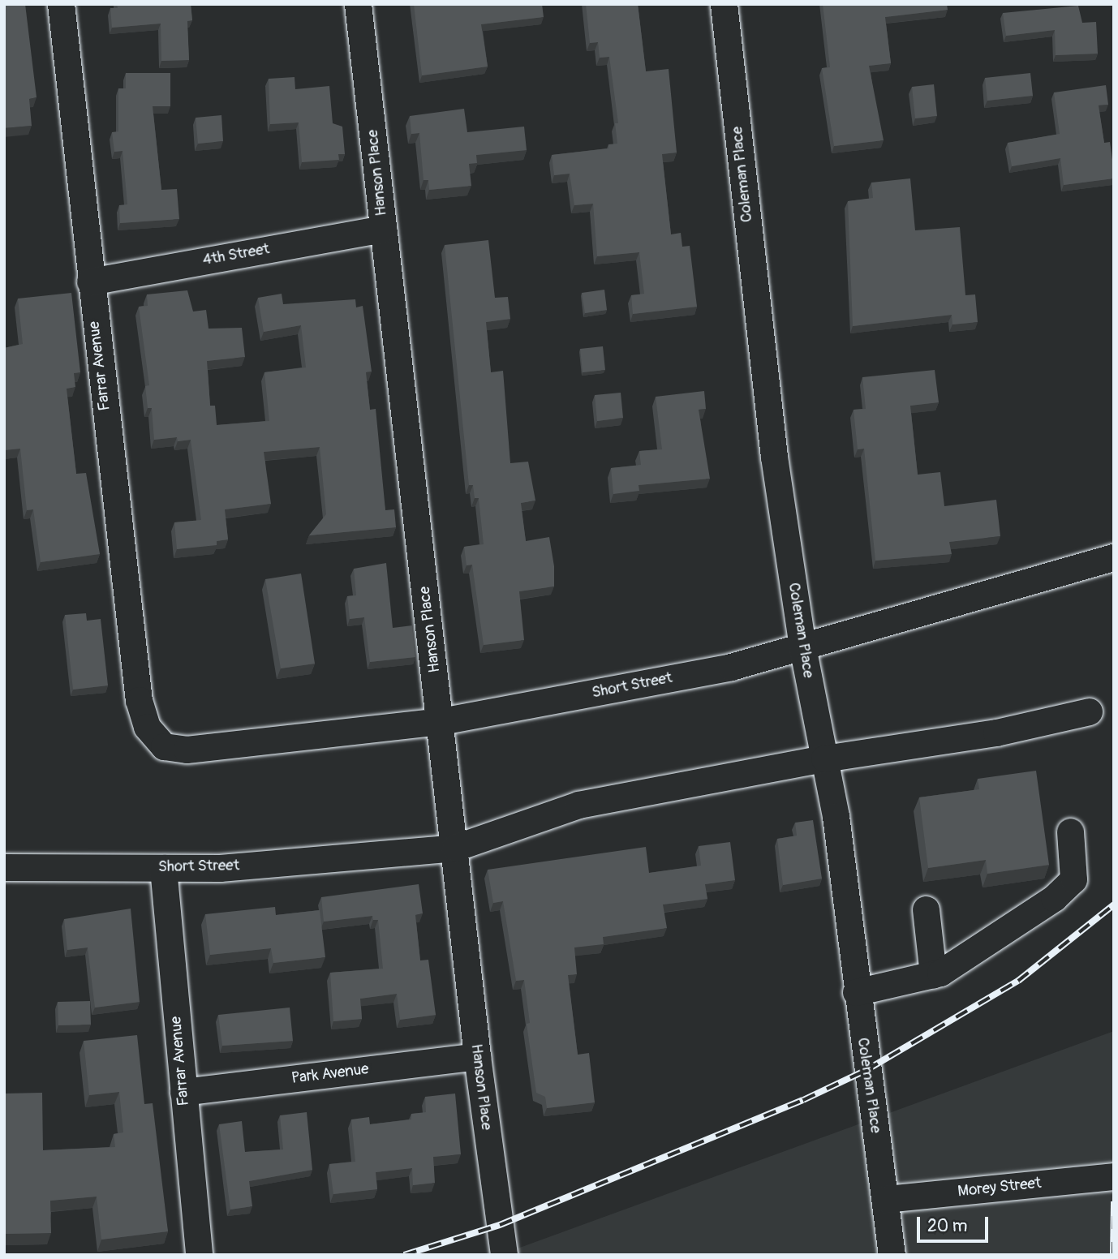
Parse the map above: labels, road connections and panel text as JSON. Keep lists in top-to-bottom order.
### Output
{
  "streets": {
    "street": [
      "Hanson Place",
      "Coleman Place",
      "4th Street",
      "Farrar Avenue",
      "Short Street",
      "Park Avenue",
      "Morey Street"
    ]
  },
  "crossings": [
    ["Hanson Place", "4th Street"],
    ["Hanson Place", "Short Street"],
    ["Hanson Place", "Park Avenue"],
    ["Coleman Place", "Short Street"],
    ["Coleman Place", "Morey Street"],
    ["4th Street", "Farrar Avenue"],
    ["Farrar Avenue", "Short Street"],
    ["Farrar Avenue", "Park Avenue"]
  ],
  "scale_bar": "20 m"
}
